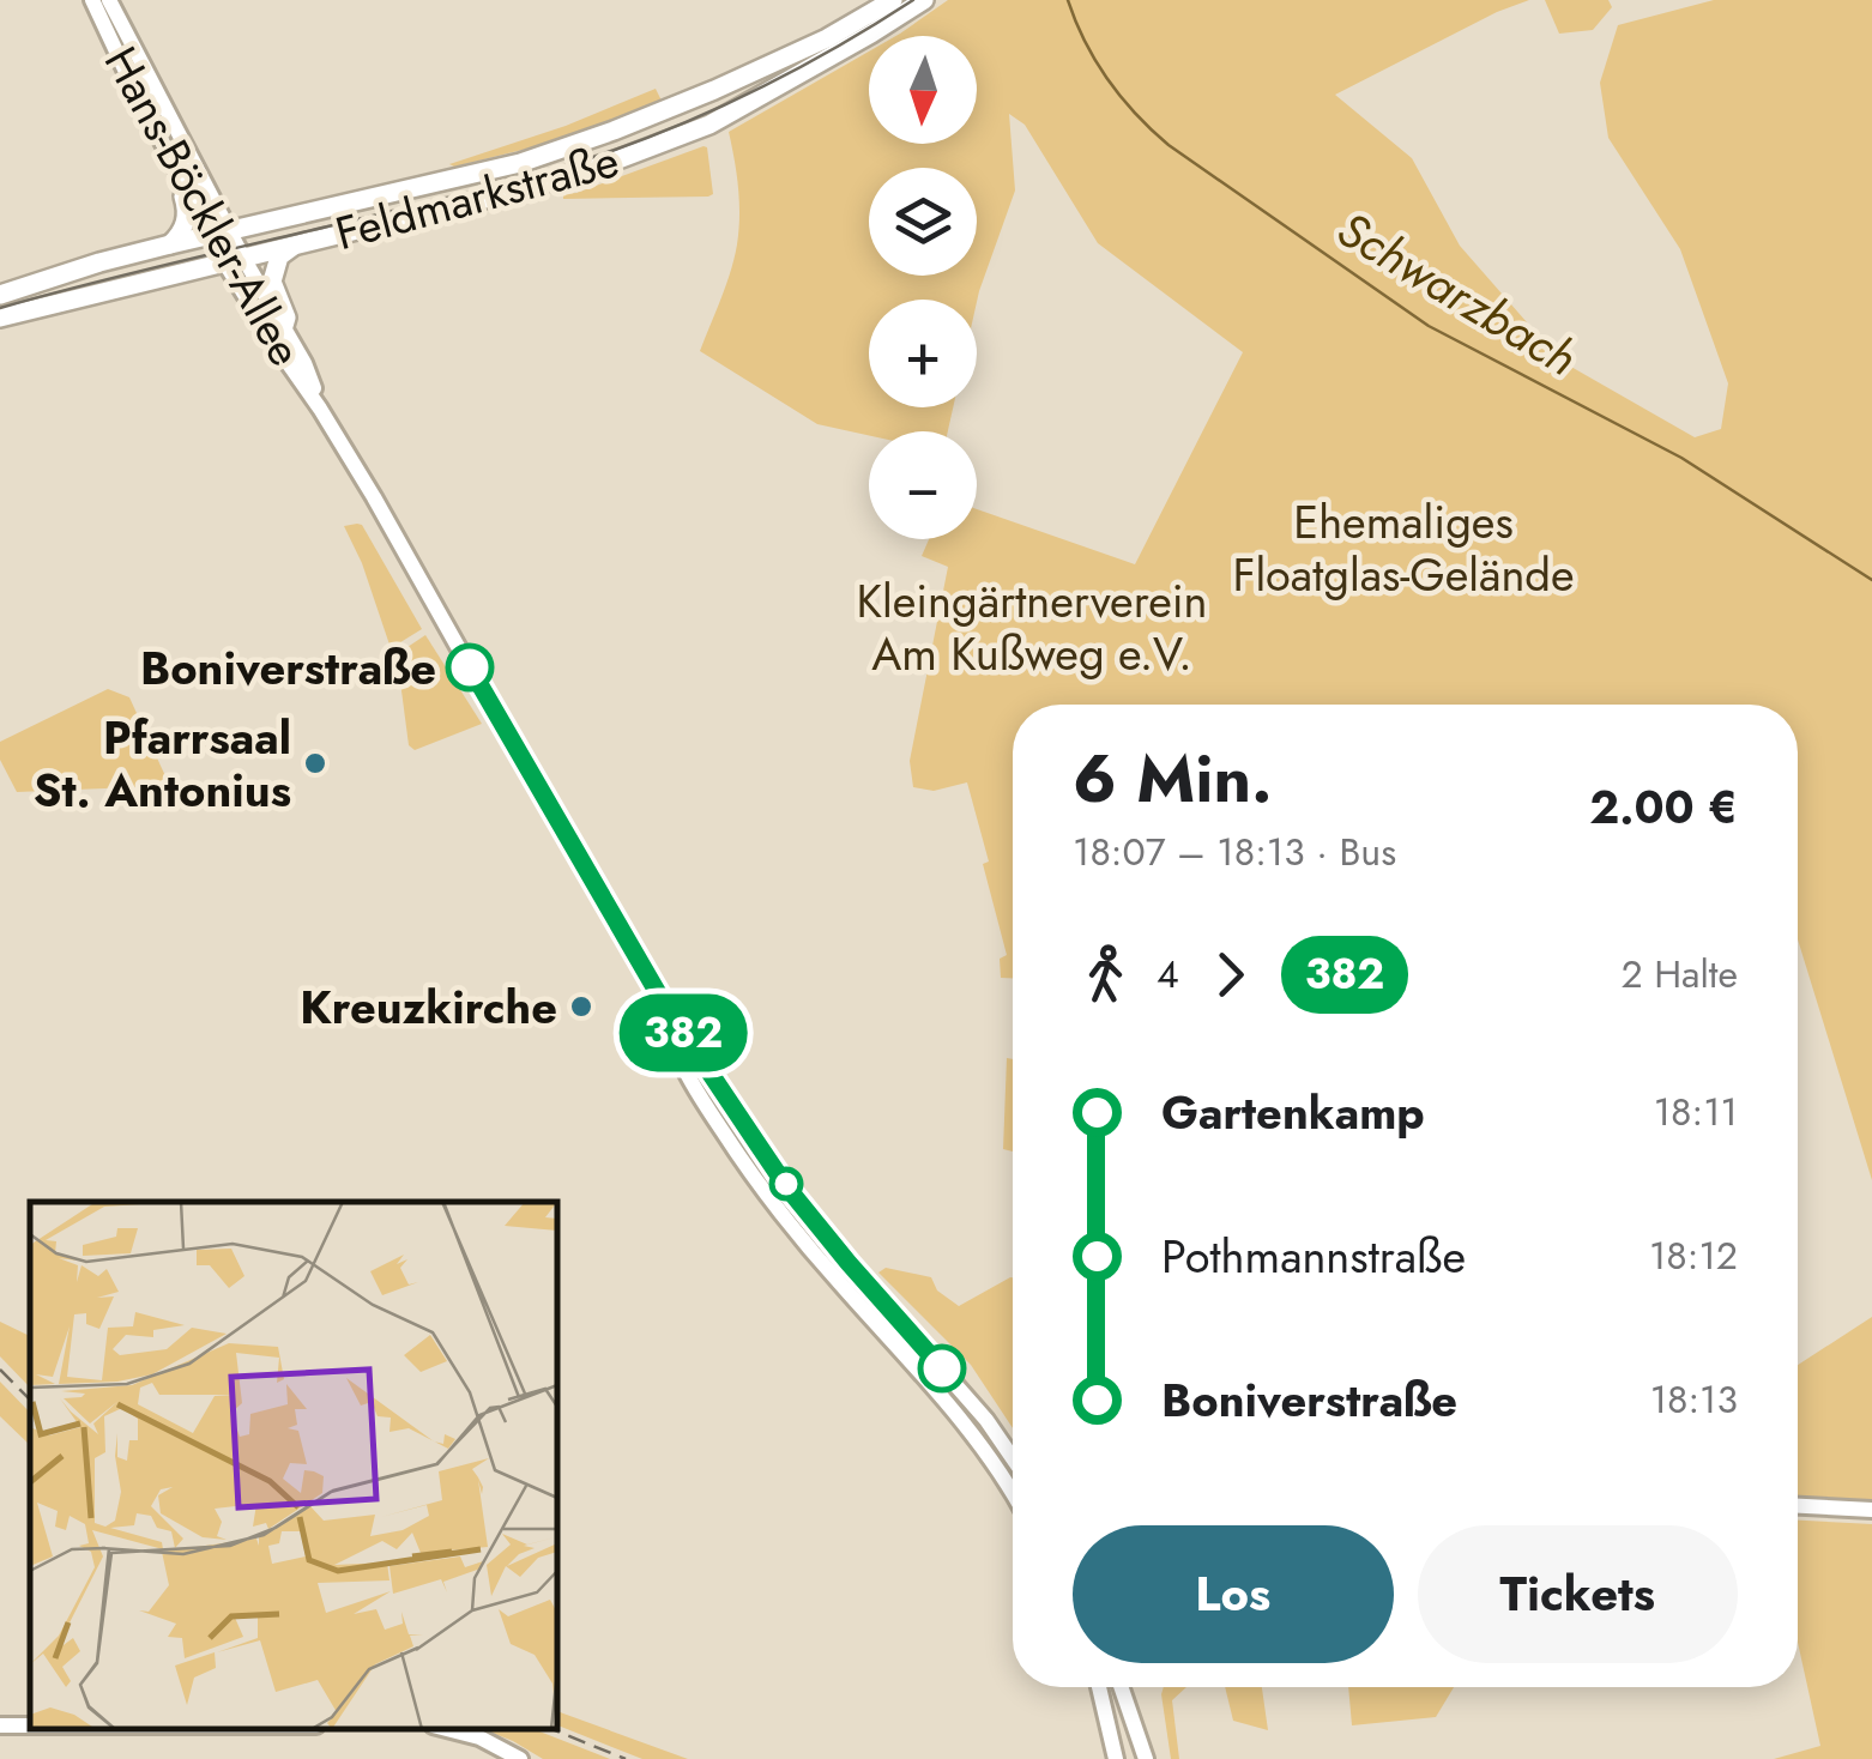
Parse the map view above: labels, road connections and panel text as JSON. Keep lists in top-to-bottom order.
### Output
{
  "streets": {
    "main road": ["Feldmarkstraße"],
    "street": ["Hans-Böckler-Allee"]
  },
  "crossings": [
    ["Feldmarkstraße", "Hans-Böckler-Allee"]
  ],
  "water": ["Schwarzbach"],
  "parks": ["Ehemaliges Floatglas-Gelände", "Kleingärtnerverein Am Kußweg e.V."],
  "places": ["Boniverstraße", "Pfarrsaal St. Antonius", "Kreuzkirche"],
  "lines": ["bus line 382"],
  "north": "bottom",
  "page": {
    "on_map": "382",
    "map_buttons": ["+", "−"],
    "heading": ["6 Min.", "18:07 – 18:13 · Bus", "2.00 €"],
    "legs": ["4", "382", "2 Halte"],
    "list": [
      {
        "name": "Gartenkamp",
        "value": "18:11"
      },
      {
        "name": "Pothmannstraße",
        "value": "18:12"
      },
      {
        "name": "Boniverstraße",
        "value": "18:13"
      }
    ],
    "buttons": ["Los", "Tickets"]
  }
}
